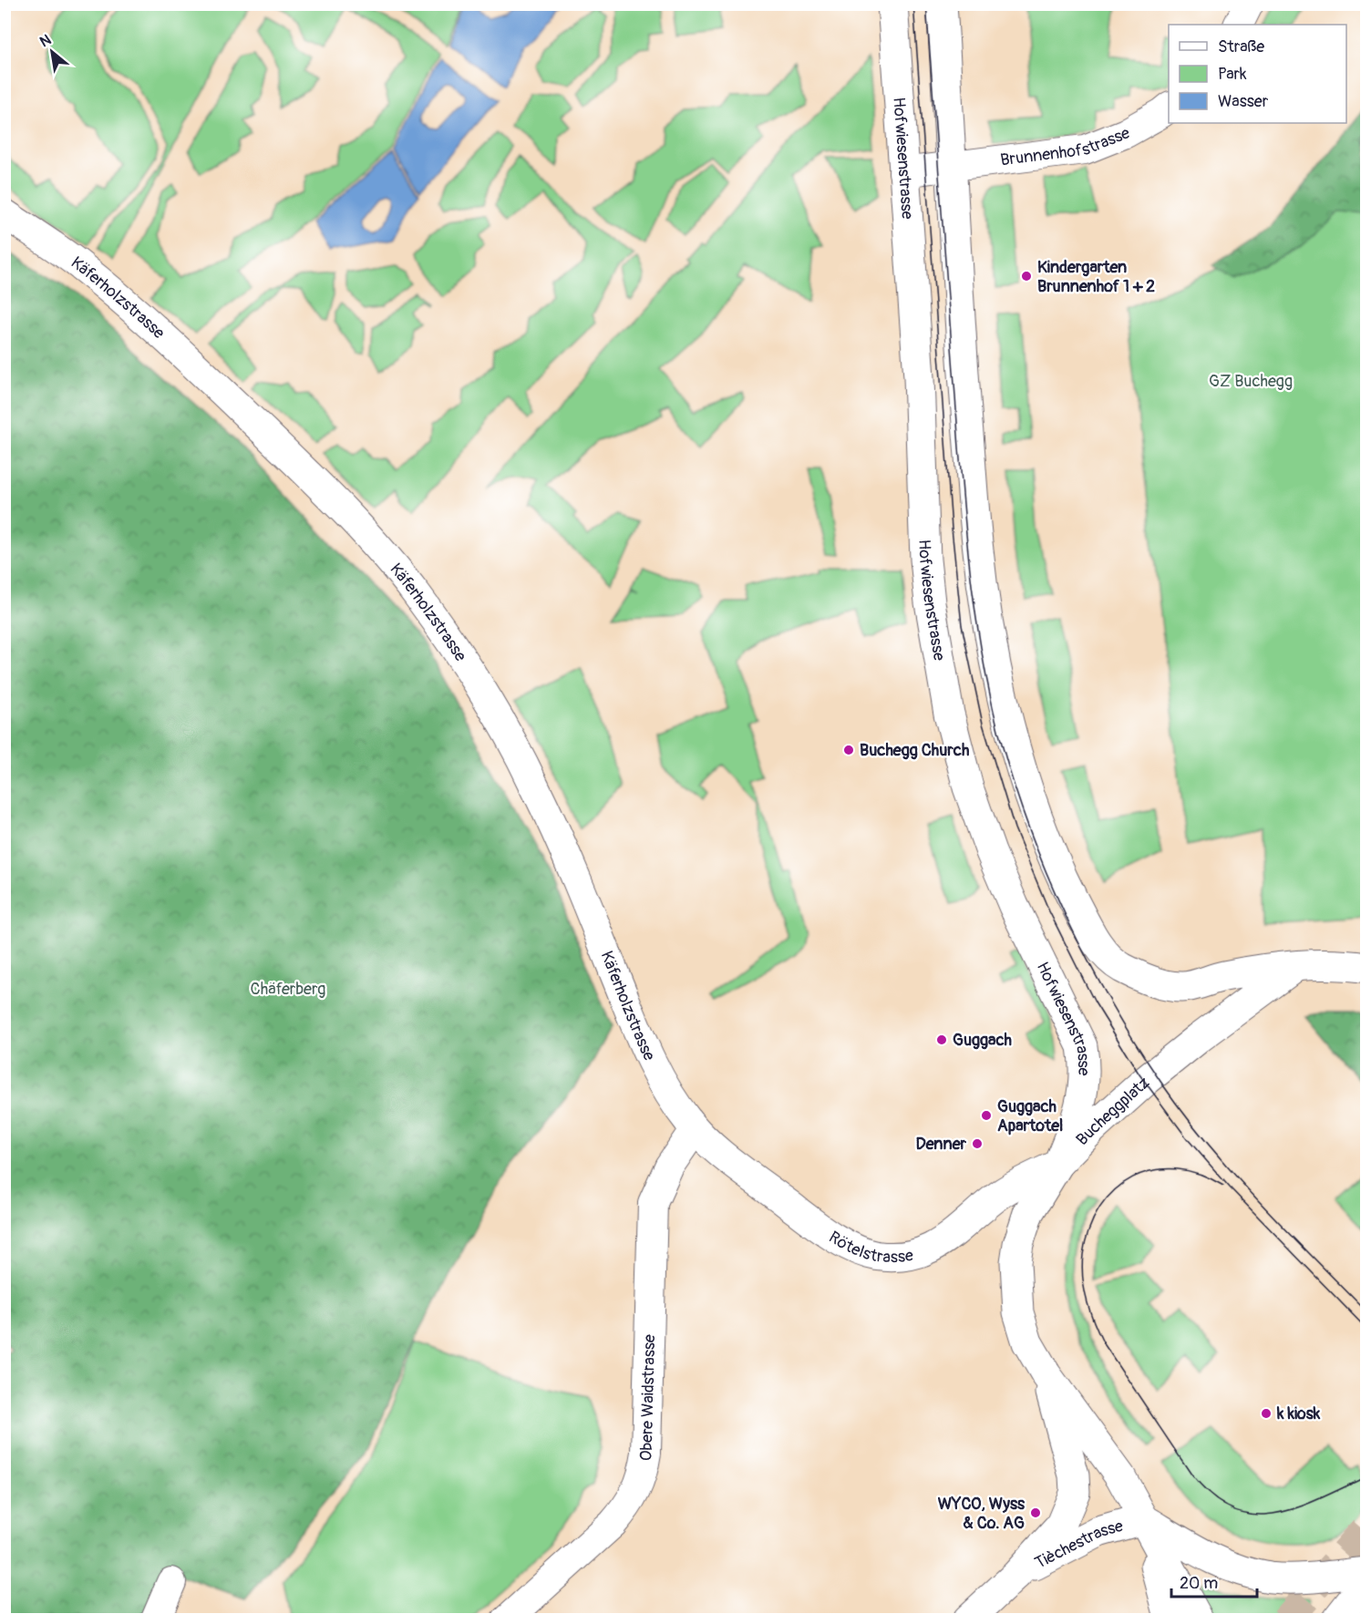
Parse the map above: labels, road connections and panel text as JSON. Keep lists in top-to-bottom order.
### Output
{
  "streets": {
    "street": [
      "Brunnenhofstrasse",
      "Hofwiesenstrasse",
      "Käferholzstrasse",
      "Bucheggplatz",
      "Rötelstrasse",
      "Obere Waidstrasse",
      "Tièchestrasse"
    ]
  },
  "crossings": [
    ["Brunnenhofstrasse", "Hofwiesenstrasse"],
    ["Hofwiesenstrasse", "Bucheggplatz"],
    ["Hofwiesenstrasse", "Rötelstrasse"],
    ["Käferholzstrasse", "Rötelstrasse"],
    ["Käferholzstrasse", "Obere Waidstrasse"],
    ["Bucheggplatz", "Rötelstrasse"],
    ["Bucheggplatz", "Tièchestrasse"],
    ["Rötelstrasse", "Obere Waidstrasse"]
  ],
  "parks": ["GZ Buchegg", "Chäferberg"],
  "places": [
    "Kindergarten Brunnenhof 1 + 2",
    "Buchegg Church",
    "Guggach",
    "Guggach Apartotel",
    "Denner",
    "k kiosk",
    "WYCO, Wyss & Co. AG"
  ],
  "legend": ["Straße", "Park", "Wasser"],
  "scale_bar": "20 m",
  "north": "top left"
}
